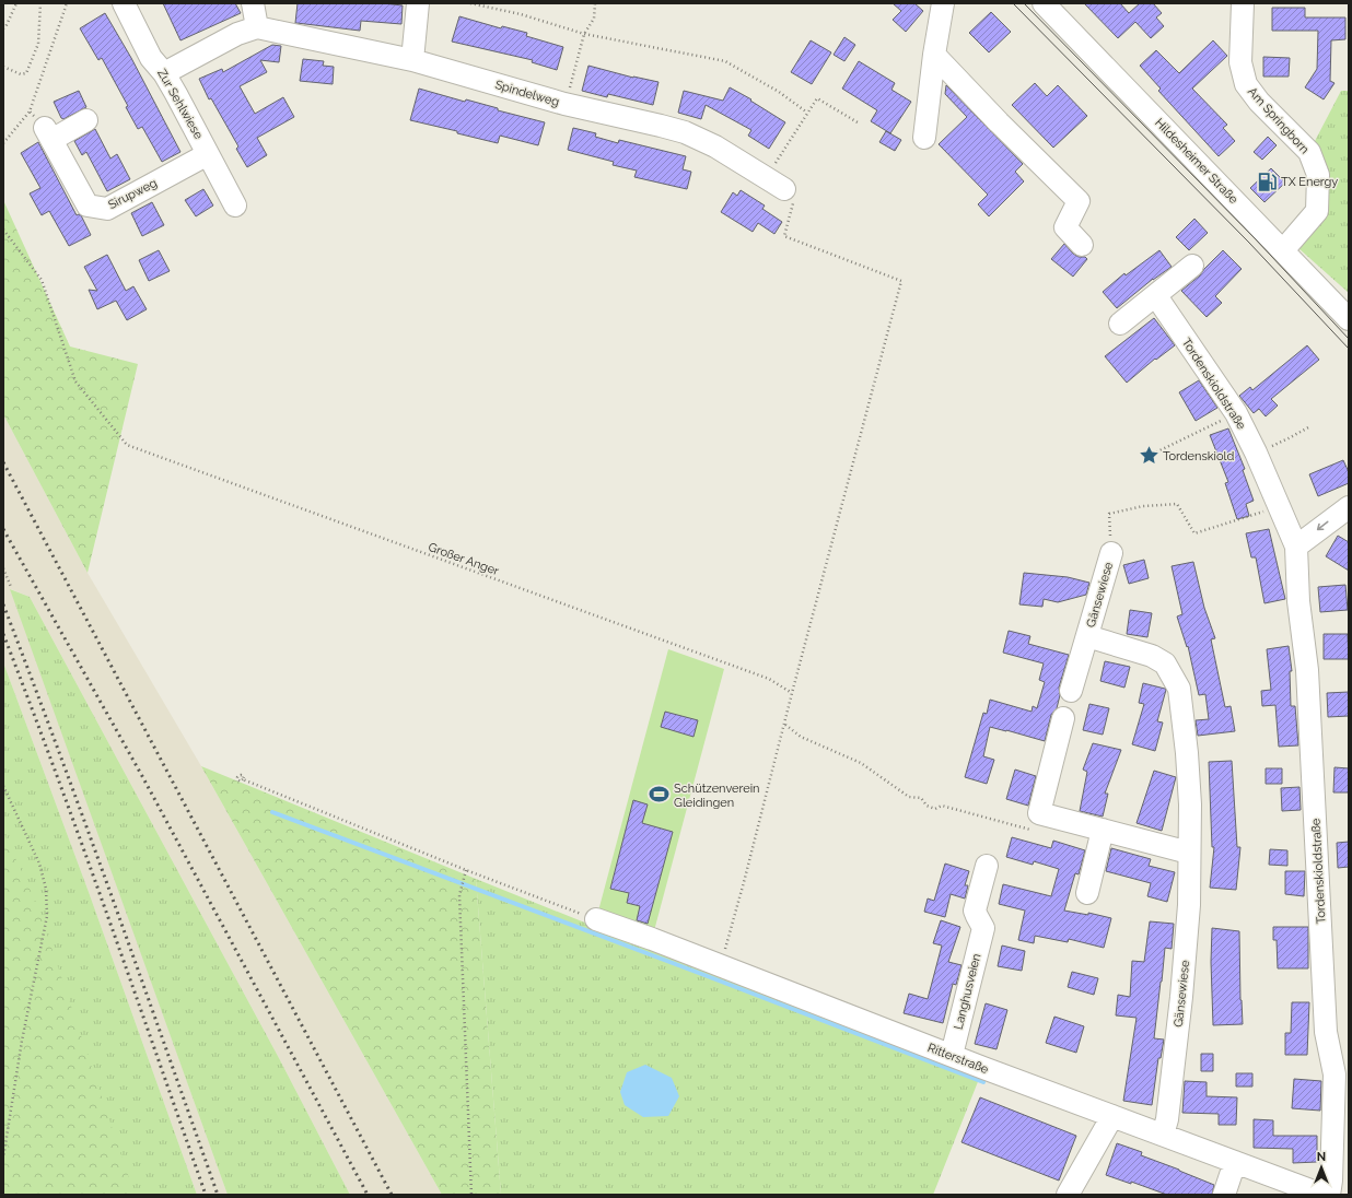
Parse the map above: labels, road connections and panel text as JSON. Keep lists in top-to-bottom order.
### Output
{
  "streets": {
    "street": [
      "Spindelweg",
      "Zur Sehlwiese",
      "Am Springborn",
      "Hildesheimer Straße",
      "Sirupweg",
      "Tordenskioldstraße",
      "Gänsewiese",
      "Langhusveien",
      "Ritterstraße"
    ],
    "path": ["Großer Anger"]
  },
  "crossings": [
    ["Zur Sehlwiese", "Sirupweg"],
    ["Am Springborn", "Hildesheimer Straße"],
    ["Gänsewiese", "Ritterstraße"],
    ["Langhusveien", "Ritterstraße"]
  ],
  "places": {
    "fuel station": ["TX Energy"],
    "place": ["Tordenskiold"],
    "sports": ["Schützenverein Gleidingen"]
  },
  "north": "top"
}
